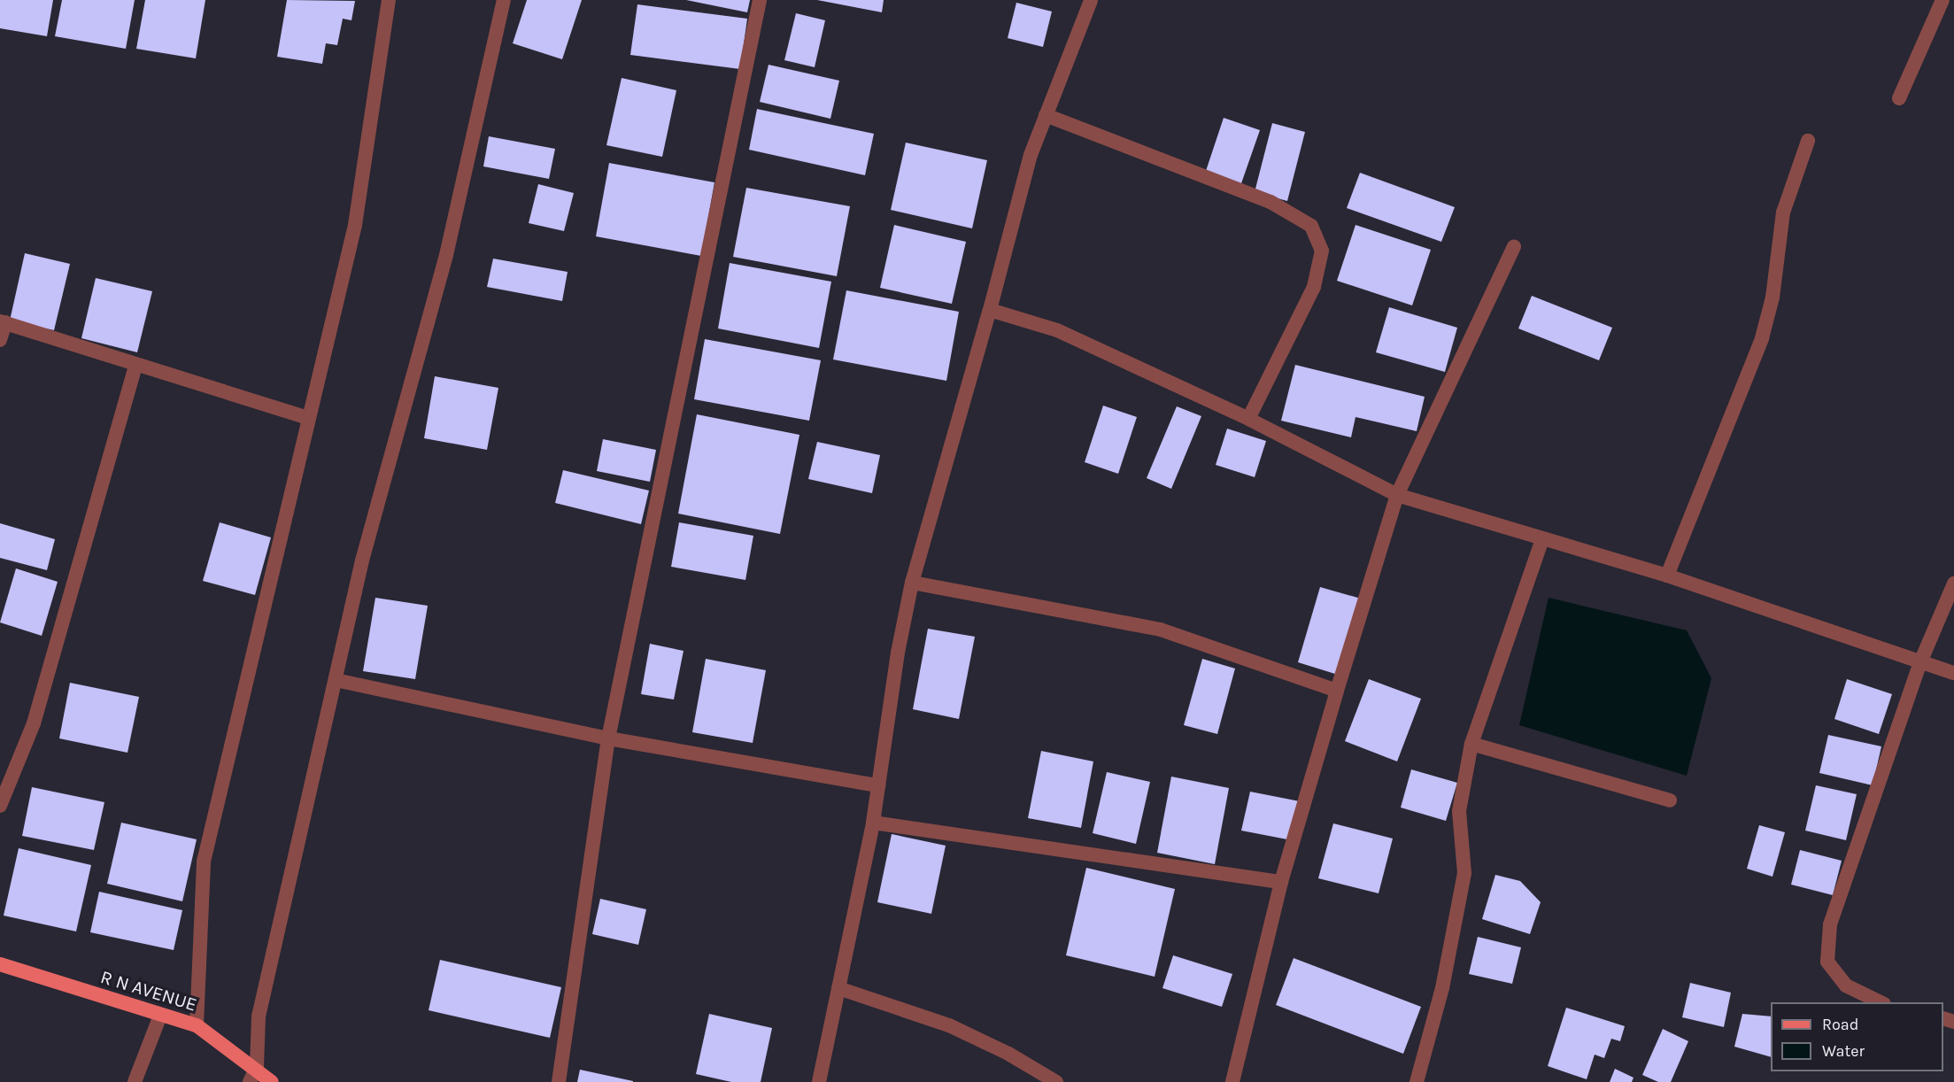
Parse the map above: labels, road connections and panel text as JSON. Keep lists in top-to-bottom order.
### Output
{
  "streets": {
    "main road": ["R N AVENUE"]
  },
  "legend": ["Road", "Water"]
}
